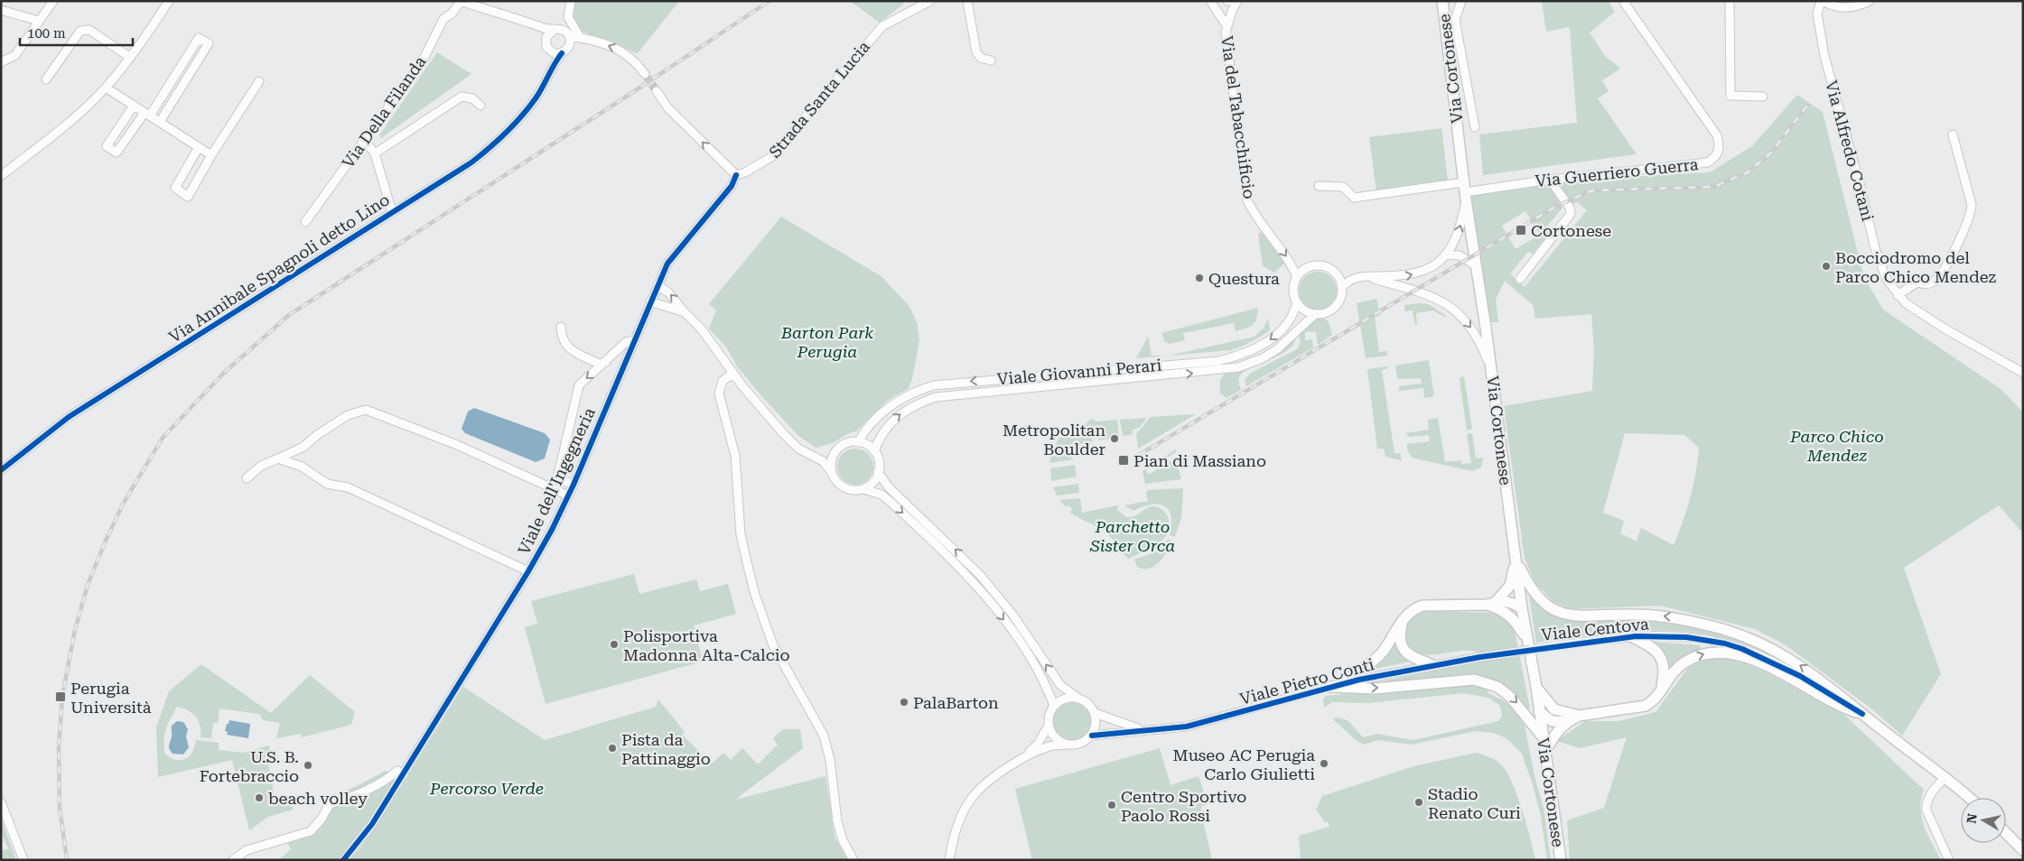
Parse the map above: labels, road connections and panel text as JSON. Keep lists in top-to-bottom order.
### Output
{
  "streets": {
    "main road": ["Via Cortonese", "Viale Centova"],
    "street": [
      "Strada Santa Lucia",
      "Via Della Filanda",
      "Via del Tabacchificio",
      "Via Alfredo Cotani",
      "Via Guerriero Guerra",
      "Via Annibale Spagnoli detto Lino",
      "Viale Giovanni Perari",
      "Viale dell'Ingegneria",
      "Viale Pietro Conti"
    ]
  },
  "crossings": [
    ["Via Cortonese", "Via Guerriero Guerra"],
    ["Via Cortonese", "Viale Centova"],
    ["Via Cortonese", "Viale Pietro Conti"],
    ["Strada Santa Lucia", "Viale dell'Ingegneria"],
    ["Via del Tabacchificio", "Viale Giovanni Perari"],
    ["Viale Giovanni Perari", "Viale Pietro Conti"],
    ["Viale Centova", "Viale Pietro Conti"]
  ],
  "one_way": ["Via del Tabacchificio"],
  "parks": [
    "Barton Park Perugia",
    "Parco Chico Mendez",
    "Parchetto Sister Orca",
    "Percorso Verde"
  ],
  "places": {
    "transit": ["Cortonese", "Pian di Massiano", "Perugia Università"],
    "other": [
      "Bocciodromo del Parco Chico Mendez",
      "Questura",
      "Metropolitan Boulder",
      "Polisportiva Madonna Alta-Calcio",
      "PalaBarton",
      "Pista da Pattinaggio",
      "Museo AC Perugia Carlo Giulietti",
      "U.S. B. Fortebraccio",
      "beach volley",
      "Stadio Renato Curi",
      "Centro Sportivo Paolo Rossi"
    ]
  },
  "scale_bar": "100 m",
  "north": "left"
}
